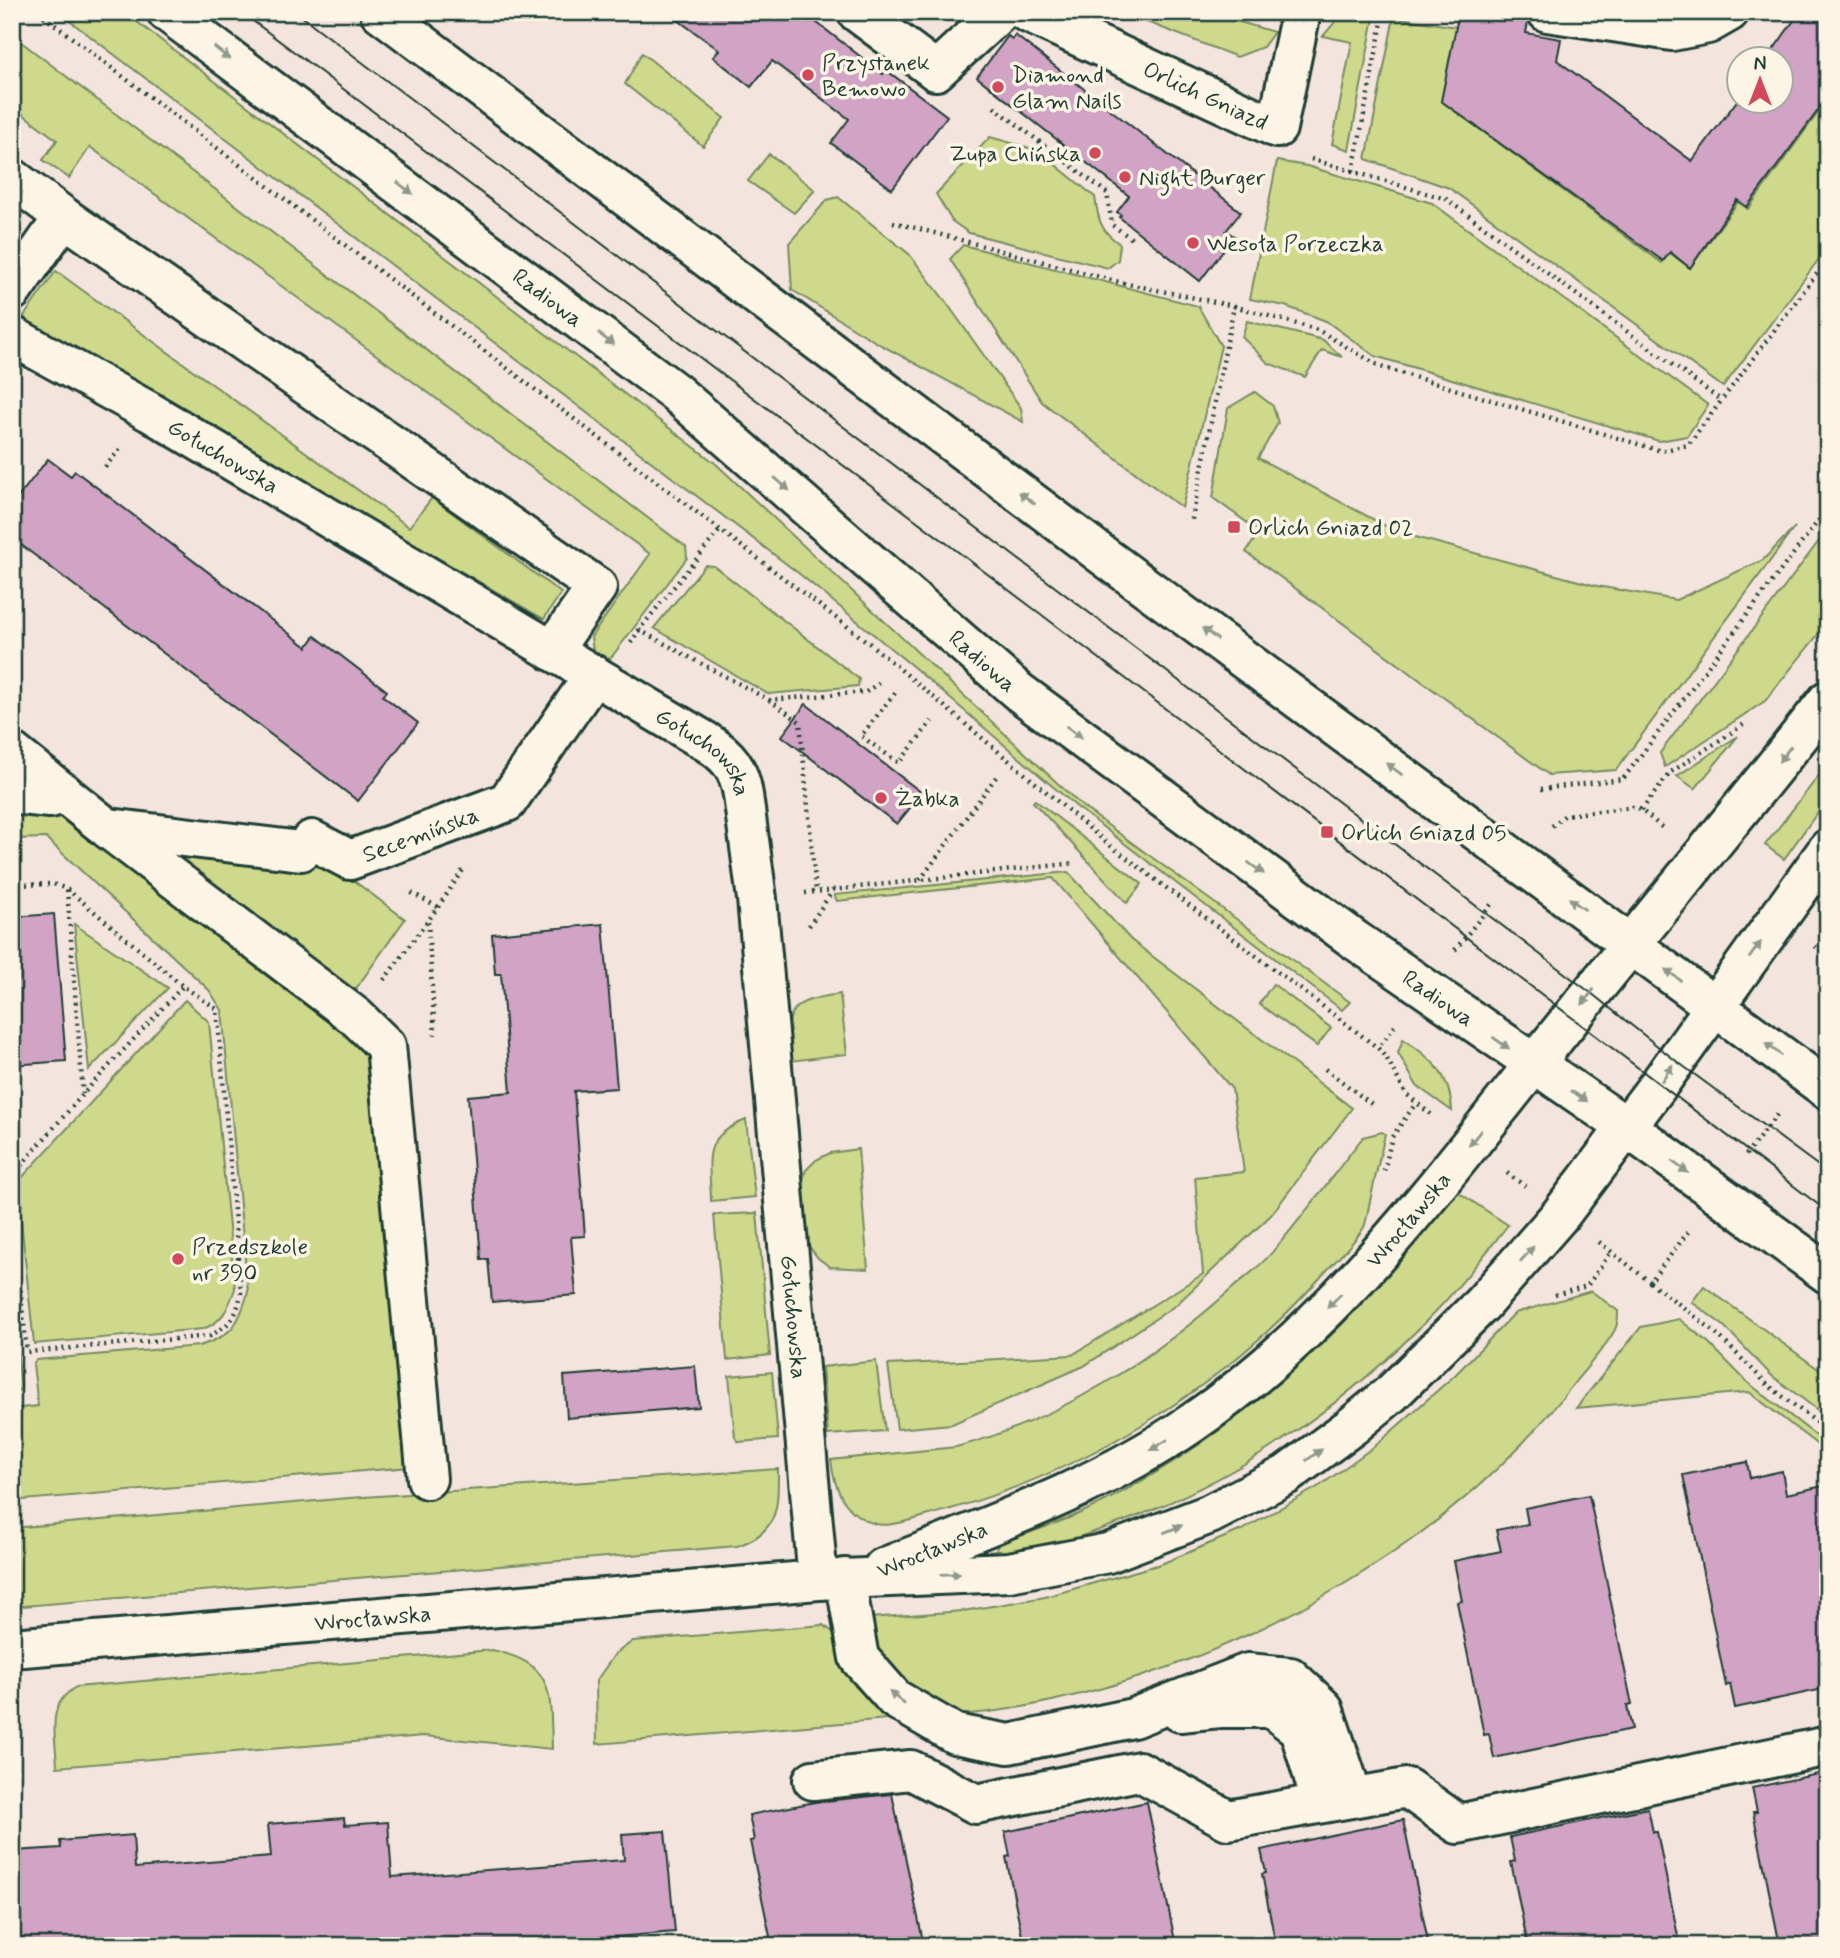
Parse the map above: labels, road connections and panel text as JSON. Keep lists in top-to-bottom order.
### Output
{
  "streets": {
    "street": [
      "Orlich Gniazd",
      "Radiowa",
      "Gołuchowska",
      "Secemińska",
      "Wrocławska"
    ]
  },
  "crossings": [
    ["Radiowa", "Wrocławska"],
    ["Gołuchowska", "Secemińska"],
    ["Gołuchowska", "Wrocławska"]
  ],
  "places": {
    "other": [
      "Przystanek Bemowo",
      "Diamond Glam Nails",
      "Zupa Chińska",
      "Night Burger",
      "Wesoła Porzeczka",
      "Żabka",
      "Przedszkole nr 390"
    ],
    "transit": ["Orlich Gniazd 02", "Orlich Gniazd 05"]
  },
  "north": "top"
}
